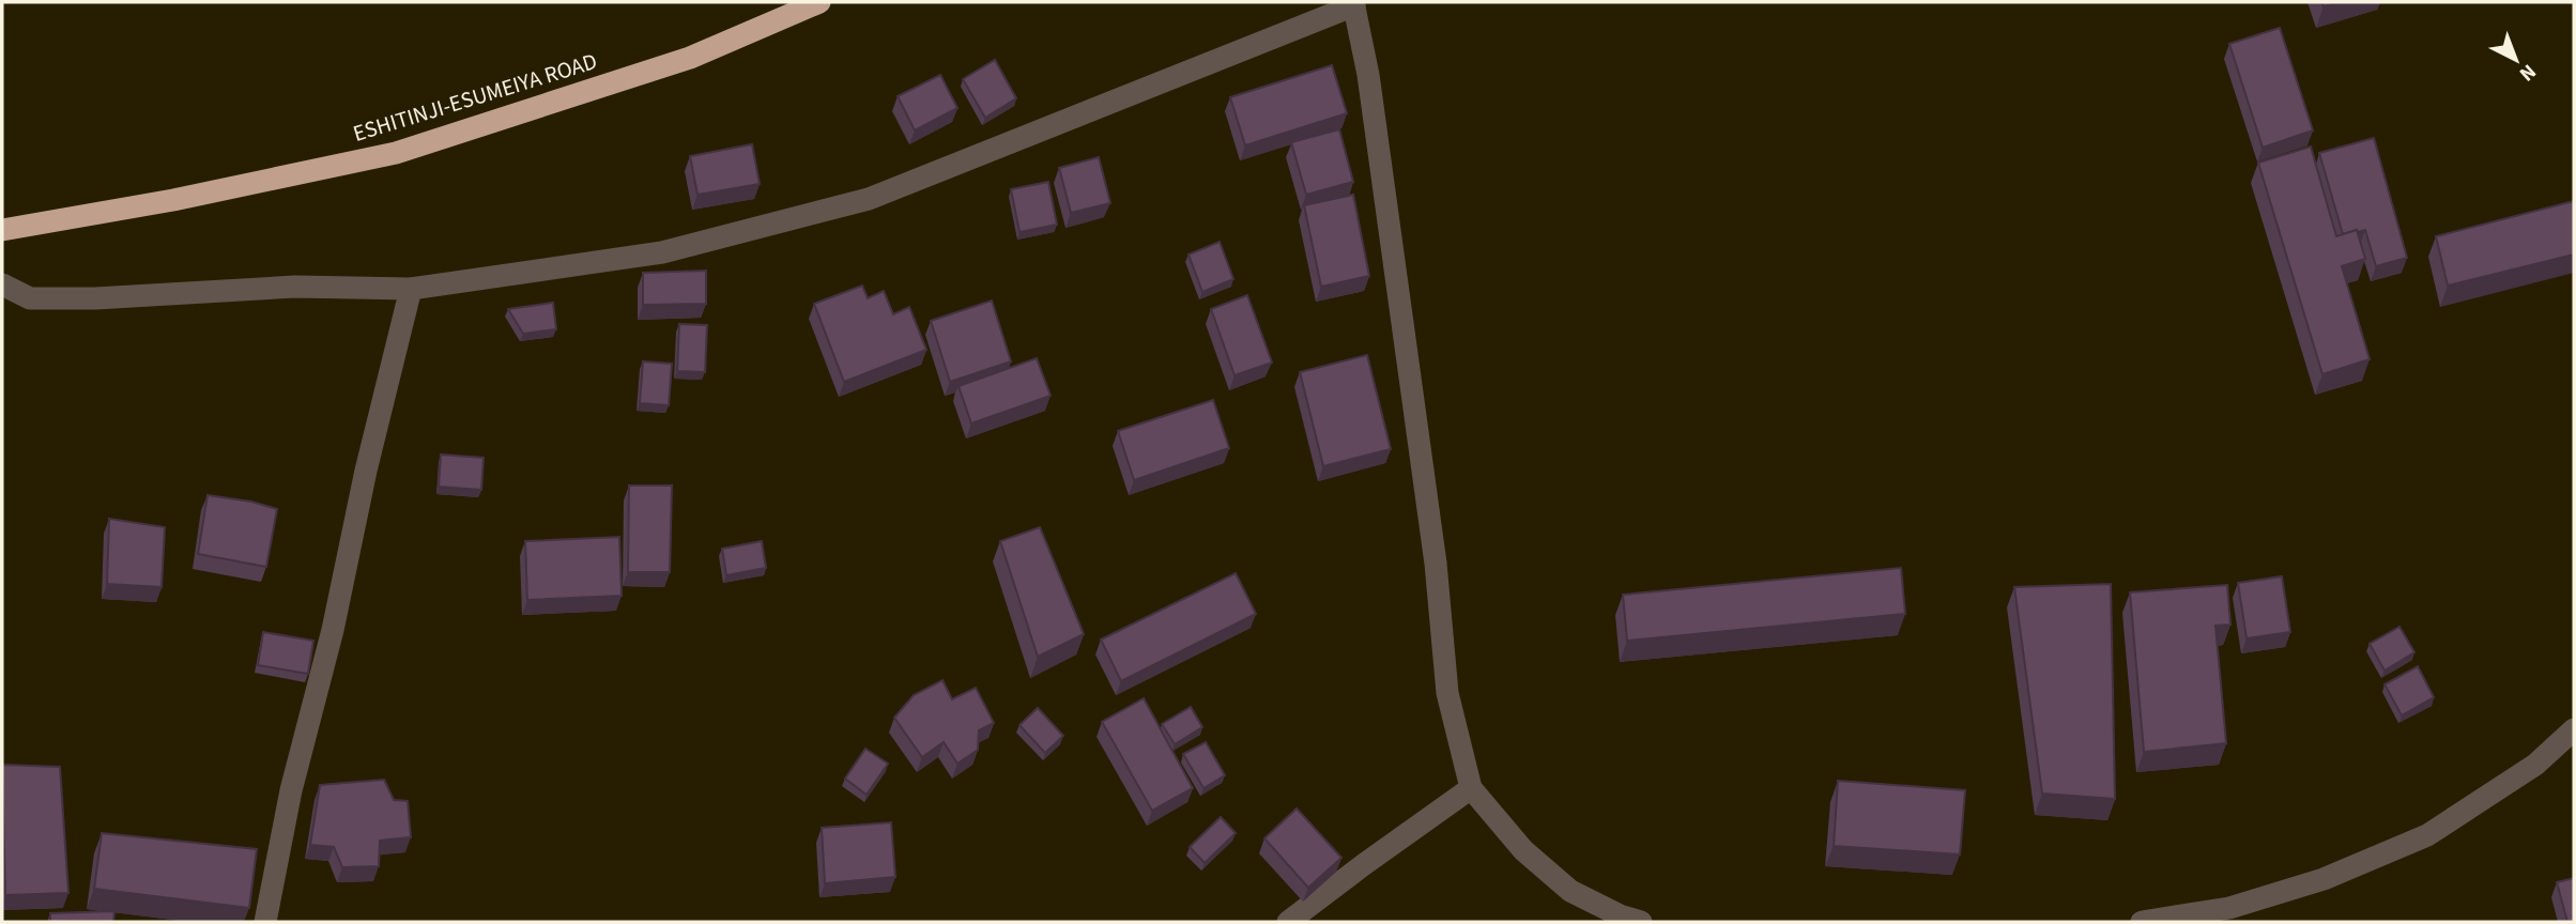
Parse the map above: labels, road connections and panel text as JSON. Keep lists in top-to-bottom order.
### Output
{
  "streets": {
    "highway": ["ESHITINJI-ESUMEIYA ROAD"]
  },
  "north": "bottom right"
}
